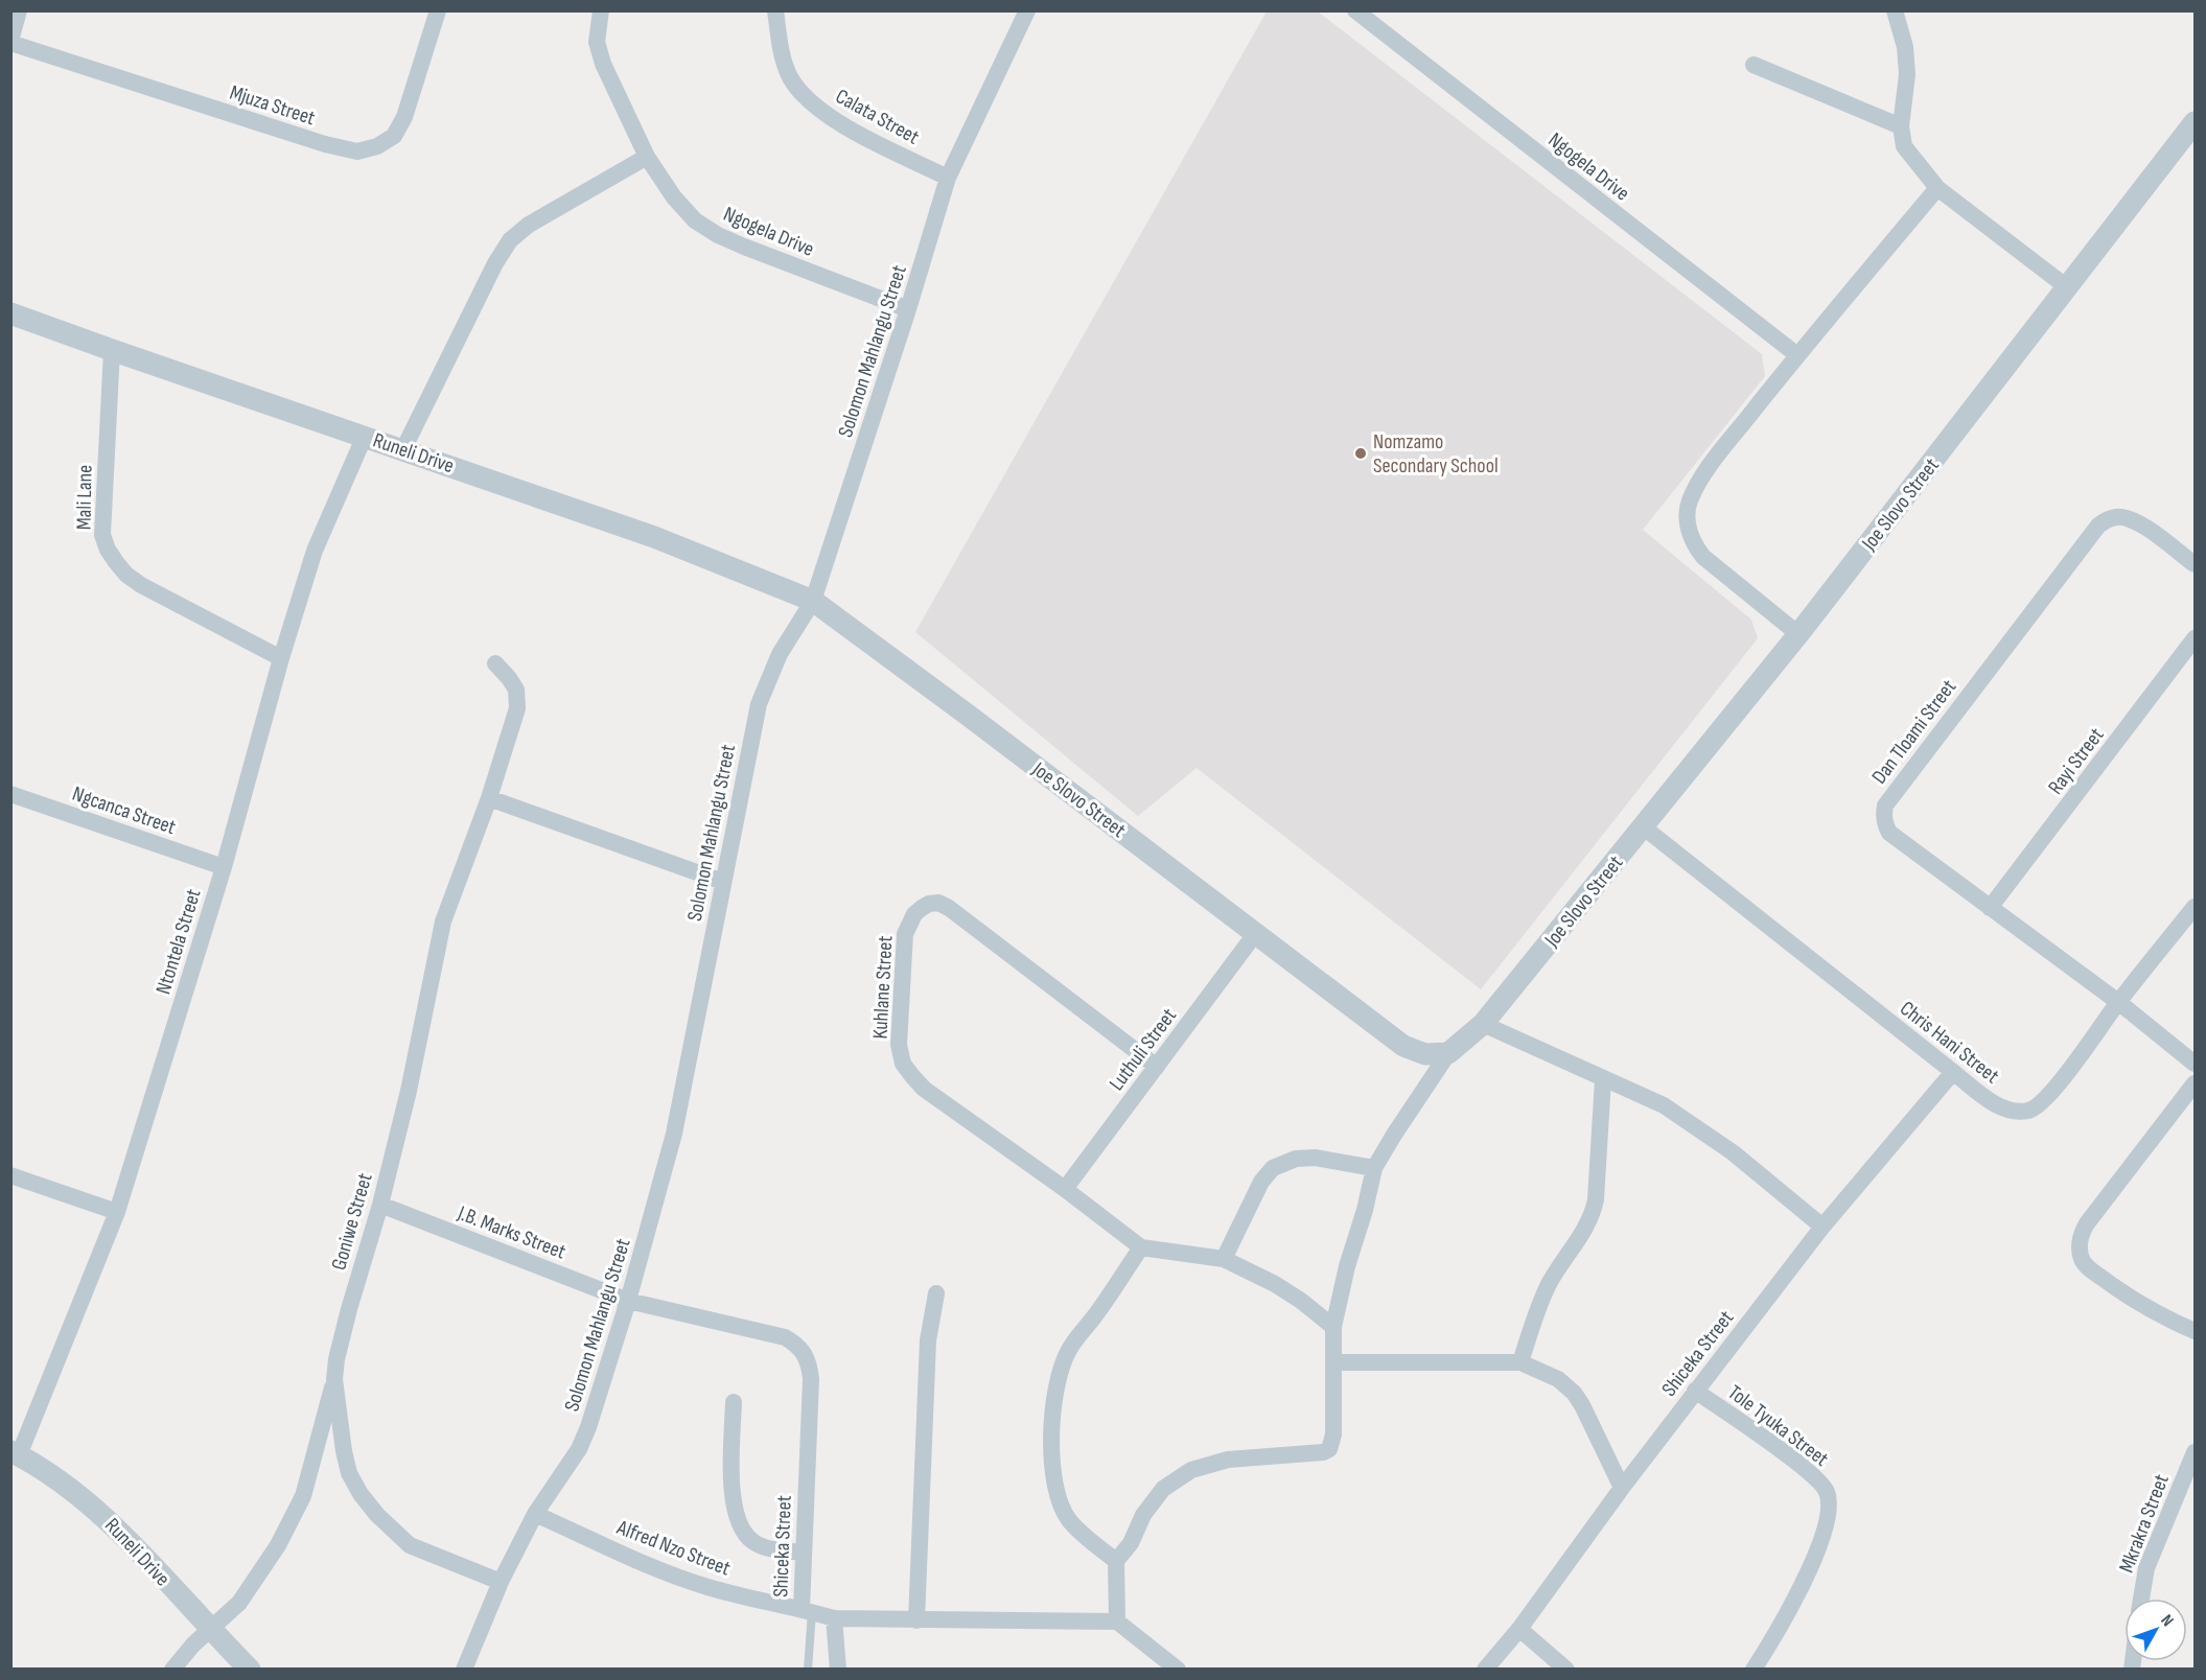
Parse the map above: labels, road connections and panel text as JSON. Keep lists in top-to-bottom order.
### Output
{
  "streets": {
    "street": [
      "Mjuza Street",
      "Calata Street",
      "Ngogela Drive",
      "Solomon Mahlangu Street",
      "Runeli Drive",
      "Mali Lane",
      "Joe Slovo Street",
      "Dan Tloami Street",
      "Rayi Street",
      "Ngcanca Street",
      "Ntontela Street",
      "Kuhlane Street",
      "Chris Hani Street",
      "Luthuli Street",
      "Goniwe Street",
      "J.B. Marks Street",
      "Shiceka Street",
      "Tole Tyuka Street",
      "Mkrakra Street",
      "Alfred Nzo Street"
    ]
  },
  "crossings": [
    ["Calata Street", "Solomon Mahlangu Street"],
    ["Ngogela Drive", "Solomon Mahlangu Street"],
    ["Solomon Mahlangu Street", "Runeli Drive"],
    ["Solomon Mahlangu Street", "Joe Slovo Street"],
    ["Solomon Mahlangu Street", "Goniwe Street"],
    ["Solomon Mahlangu Street", "J.B. Marks Street"],
    ["Solomon Mahlangu Street", "Shiceka Street"],
    ["Solomon Mahlangu Street", "Alfred Nzo Street"],
    ["Runeli Drive", "Mali Lane"],
    ["Runeli Drive", "Joe Slovo Street"],
    ["Runeli Drive", "Ntontela Street"],
    ["Mali Lane", "Ntontela Street"],
    ["Joe Slovo Street", "Chris Hani Street"],
    ["Joe Slovo Street", "Luthuli Street"],
    ["Dan Tloami Street", "Rayi Street"],
    ["Dan Tloami Street", "Chris Hani Street"],
    ["Ngcanca Street", "Ntontela Street"],
    ["Kuhlane Street", "Luthuli Street"],
    ["Chris Hani Street", "Shiceka Street"],
    ["Goniwe Street", "J.B. Marks Street"],
    ["J.B. Marks Street", "Shiceka Street"],
    ["Shiceka Street", "Tole Tyuka Street"],
    ["Shiceka Street", "Alfred Nzo Street"]
  ],
  "places": ["Nomzamo Secondary School"],
  "north": "top right"
}
